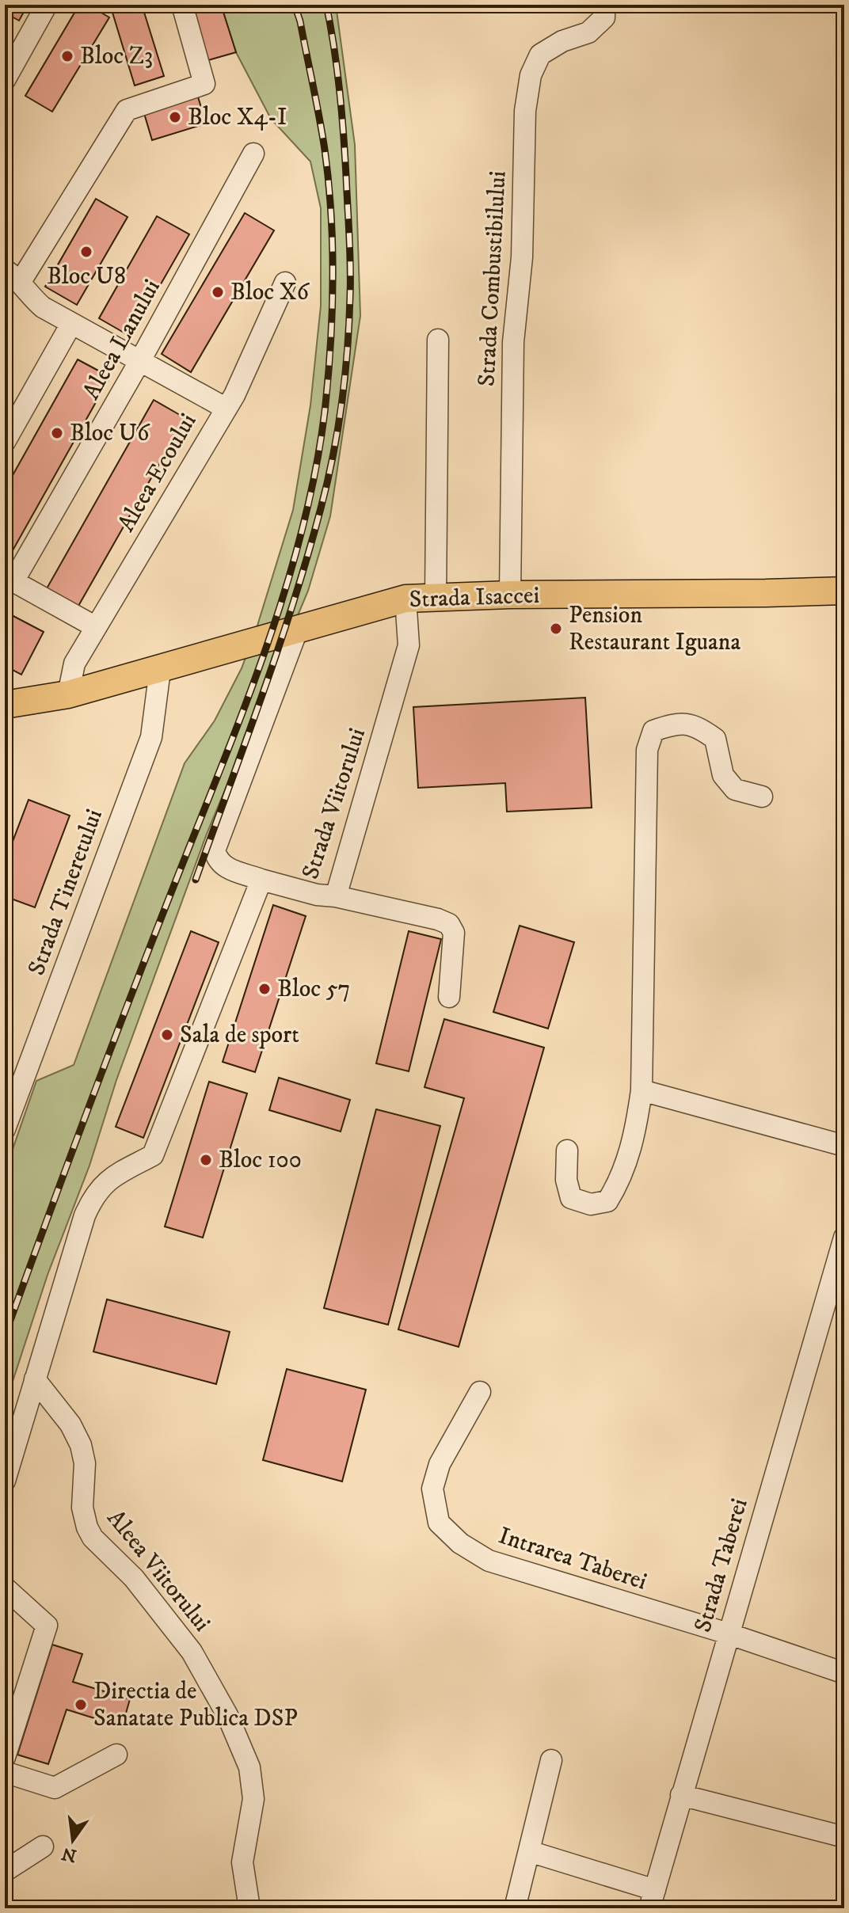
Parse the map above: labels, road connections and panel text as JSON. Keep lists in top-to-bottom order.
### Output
{
  "streets": {
    "main road": ["Strada Isaccei"],
    "street": [
      "Strada Combustibilului",
      "Aleea Lanului",
      "Aleea Ecoului",
      "Strada Viitorului",
      "Strada Tineretului",
      "Intrarea Taberei",
      "Strada Taberei",
      "Aleea Viitorului"
    ]
  },
  "crossings": [
    ["Strada Combustibilului", "Strada Isaccei"],
    ["Aleea Lanului", "Aleea Ecoului"],
    ["Aleea Ecoului", "Strada Isaccei"],
    ["Strada Isaccei", "Strada Viitorului"],
    ["Strada Isaccei", "Strada Tineretului"],
    ["Strada Viitorului", "Aleea Viitorului"],
    ["Intrarea Taberei", "Strada Taberei"]
  ],
  "places": [
    "Bloc Z3",
    "Bloc X4-I",
    "Bloc U8",
    "Bloc X6",
    "Bloc U6",
    "Pension Restaurant Iguana",
    "Bloc 57",
    "Sala de sport",
    "Bloc 100",
    "Directia de Sanatate Publica DSP"
  ],
  "north": "bottom"
}
